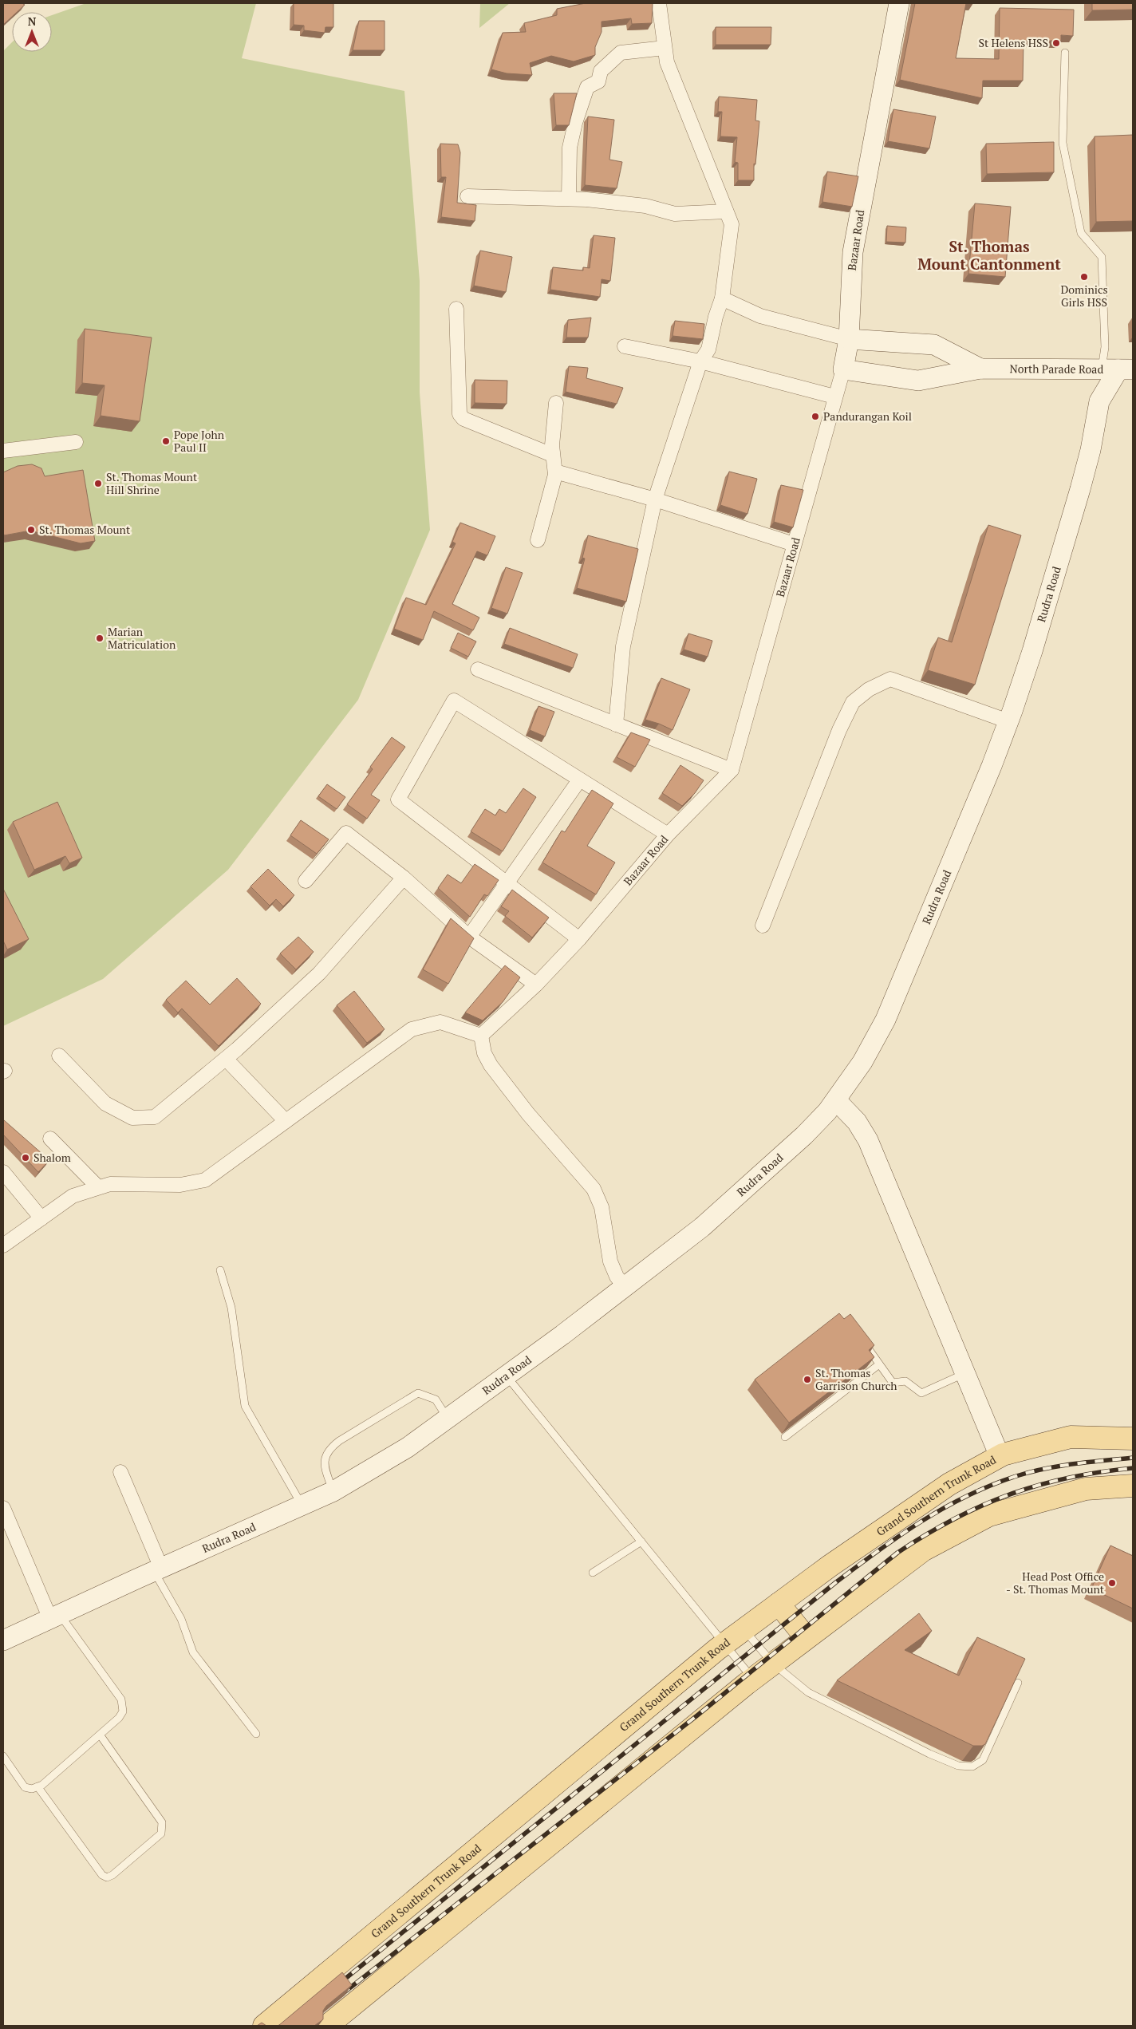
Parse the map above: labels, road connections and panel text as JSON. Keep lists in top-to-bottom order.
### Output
{
  "streets": {
    "main road": ["Grand Southern Trunk Road"],
    "street": ["Bazaar Road", "North Parade Road", "Rudra Road"]
  },
  "crossings": [
    ["Bazaar Road", "North Parade Road"],
    ["North Parade Road", "Rudra Road"]
  ],
  "districts": ["St. Thomas Mount Cantonment"],
  "places": [
    "St Helens HSS",
    "Dominics Girls HSS",
    "Pandurangan Koil",
    "Pope John Paul II",
    "St. Thomas Mount Hill Shrine",
    "St. Thomas Mount",
    "Marian Matriculation",
    "Shalom",
    "St. Thomas Garrison Church",
    "Head Post Office - St. Thomas Mount"
  ],
  "north": "top"
}
